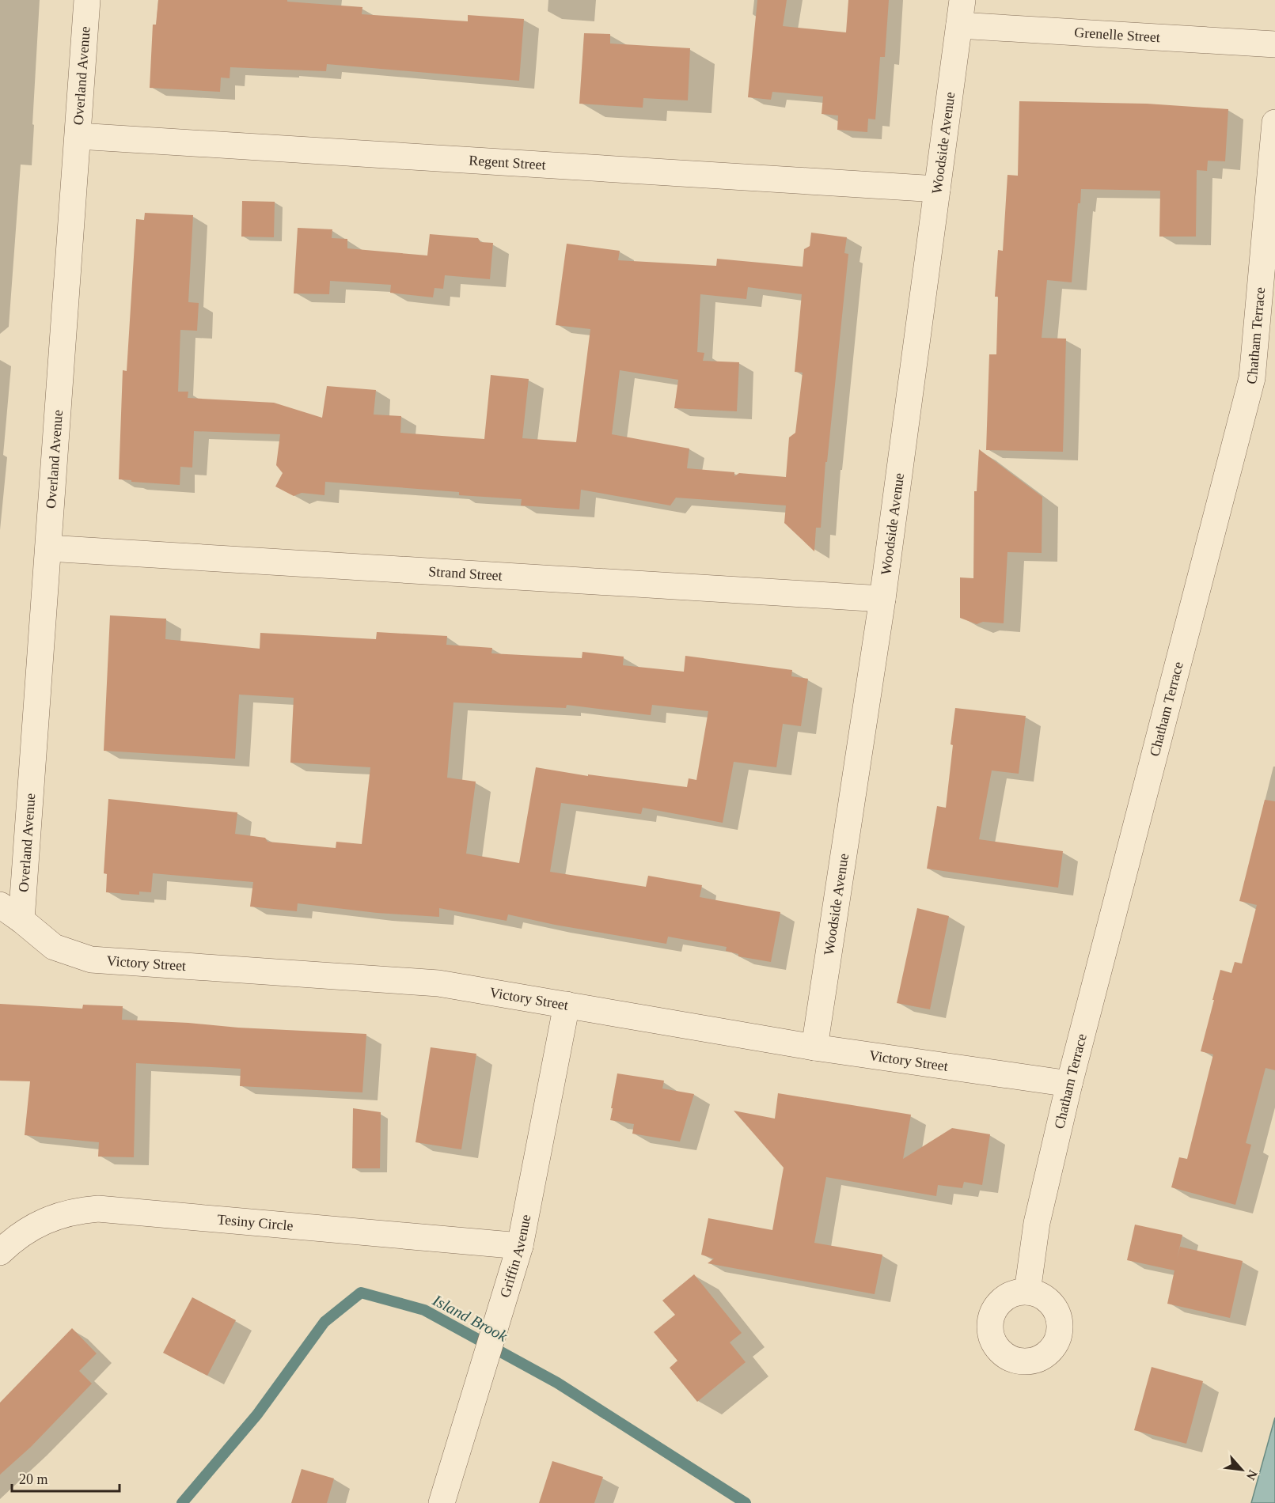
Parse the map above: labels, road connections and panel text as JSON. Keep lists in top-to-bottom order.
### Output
{
  "streets": {
    "street": [
      "Grenelle Street",
      "Overland Avenue",
      "Woodside Avenue",
      "Regent Street",
      "Chatham Terrace",
      "Strand Street",
      "Victory Street",
      "Tesiny Circle",
      "Griffin Avenue"
    ]
  },
  "crossings": [
    ["Grenelle Street", "Woodside Avenue"],
    ["Overland Avenue", "Regent Street"],
    ["Overland Avenue", "Strand Street"],
    ["Overland Avenue", "Victory Street"],
    ["Woodside Avenue", "Regent Street"],
    ["Woodside Avenue", "Strand Street"],
    ["Woodside Avenue", "Victory Street"],
    ["Chatham Terrace", "Victory Street"],
    ["Victory Street", "Griffin Avenue"],
    ["Tesiny Circle", "Griffin Avenue"]
  ],
  "water": ["Island Brook"],
  "scale_bar": "20 m",
  "north": "bottom right"
}
